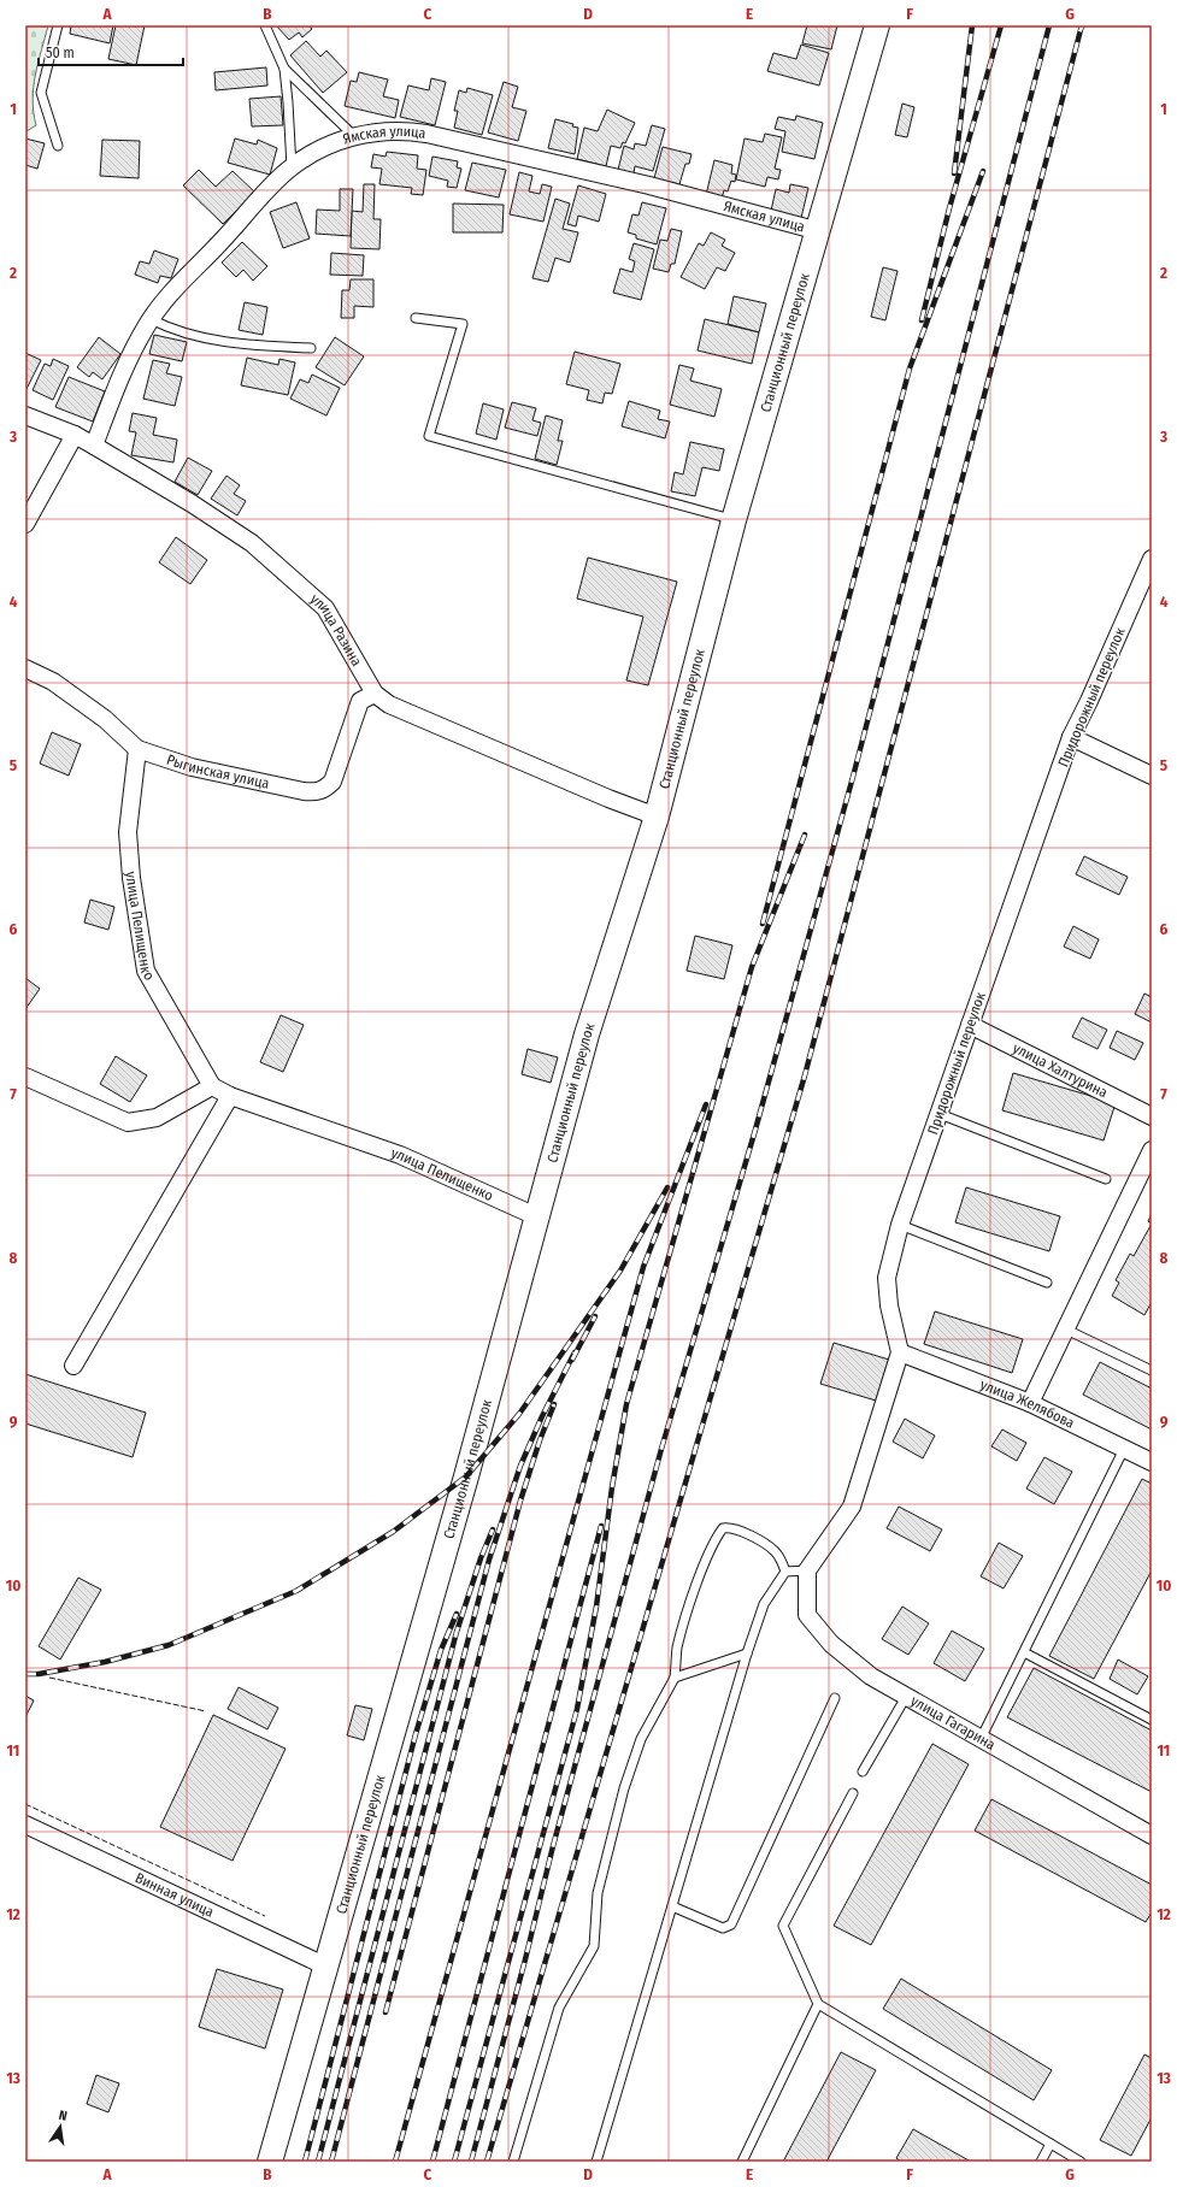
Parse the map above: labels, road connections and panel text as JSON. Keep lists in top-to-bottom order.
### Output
{
  "streets": {
    "main road": ["Станционный переулок"],
    "street": [
      "Ямская улица",
      "улица Разина",
      "Придорожный переулок",
      "Рыгинская улица",
      "улица Пелищенко",
      "улица Халтурина",
      "улица Желябова",
      "улица Гагарина",
      "Винная улица"
    ]
  },
  "crossings": [
    ["Ямская улица", "Станционный переулок"],
    ["Ямская улица", "улица Разина"],
    ["Станционный переулок", "улица Разина"],
    ["Станционный переулок", "улица Пелищенко"],
    ["Станционный переулок", "Винная улица"],
    ["улица Разина", "Рыгинская улица"],
    ["Придорожный переулок", "улица Халтурина"],
    ["Придорожный переулок", "улица Желябова"],
    ["Придорожный переулок", "улица Гагарина"],
    ["Рыгинская улица", "улица Пелищенко"]
  ],
  "scale_bar": "50 m",
  "north": "top",
  "grid": {
    "columns": [
      "A",
      "B",
      "C",
      "D",
      "E",
      "F",
      "G"
    ],
    "rows": [
      "1",
      "2",
      "3",
      "4",
      "5",
      "6",
      "7",
      "8",
      "9",
      "10",
      "11",
      "12",
      "13"
    ]
  }
}
